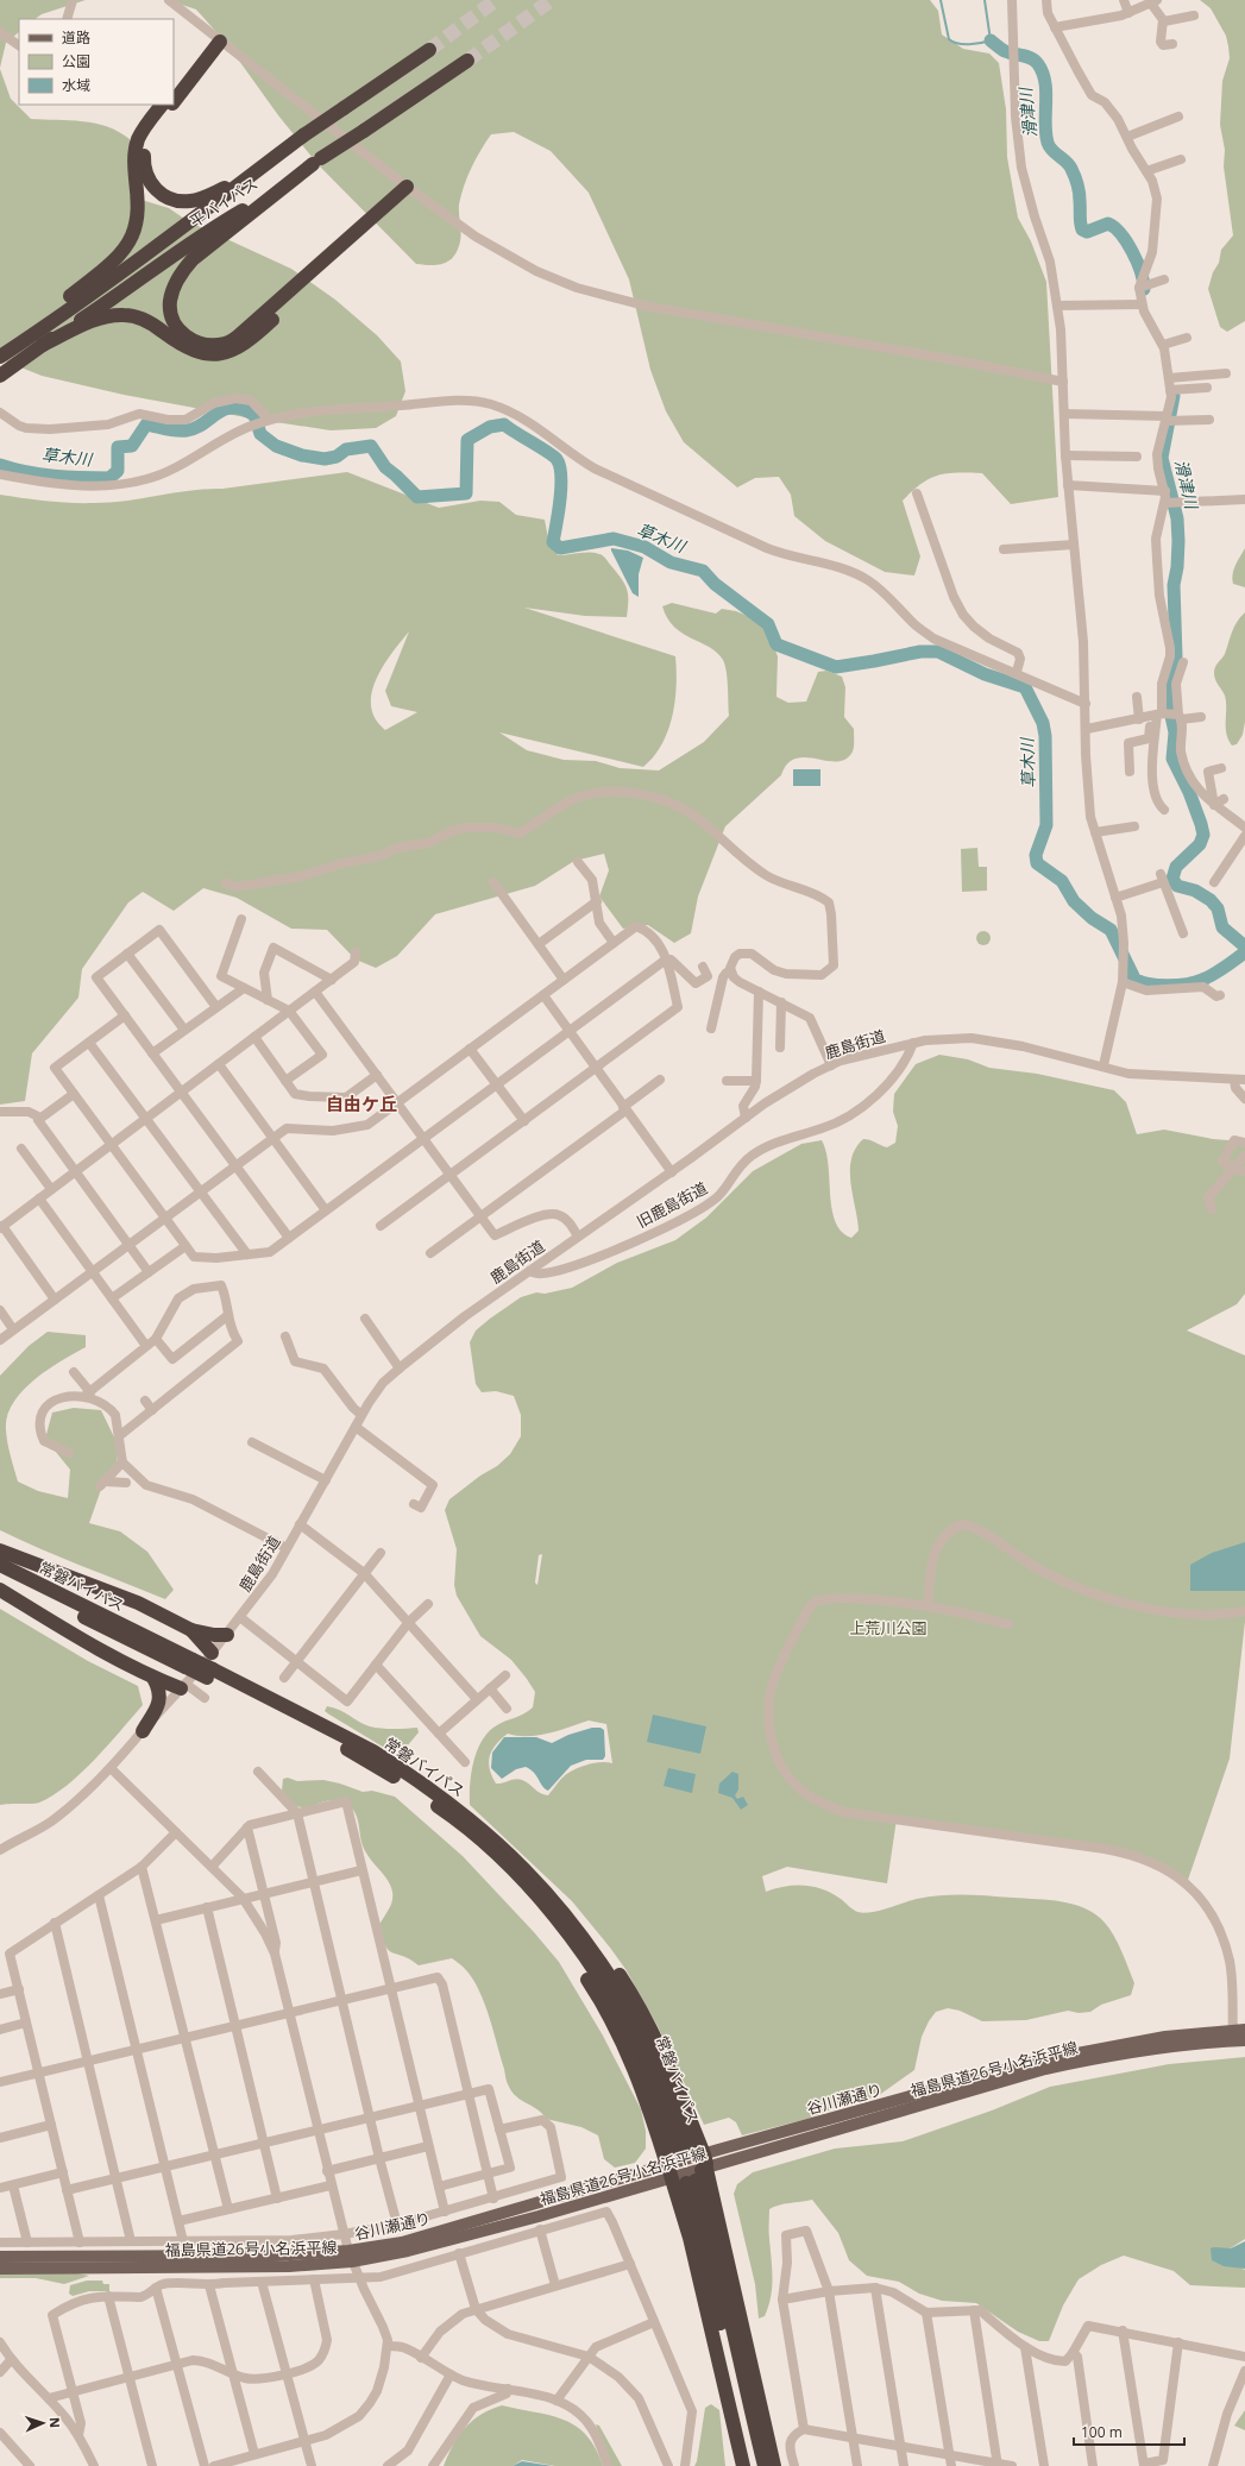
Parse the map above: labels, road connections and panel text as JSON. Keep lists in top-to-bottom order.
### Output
{
  "streets": {
    "highway": ["平バイパス", "常磐バイパス"],
    "main road": ["福島県道26号小名浜平線", "谷川瀬通り"],
    "street": ["鹿島街道", "旧鹿島街道"]
  },
  "crossings": [
    ["鹿島街道", "旧鹿島街道"],
    ["常磐バイパス", "福島県道26号小名浜平線"],
    ["福島県道26号小名浜平線", "谷川瀬通り"]
  ],
  "districts": ["自由ケ丘"],
  "water": ["滑津川", "草木川"],
  "parks": ["上荒川公園"],
  "legend": ["道路", "公園", "水域"],
  "scale_bar": "100 m",
  "north": "right"
}
